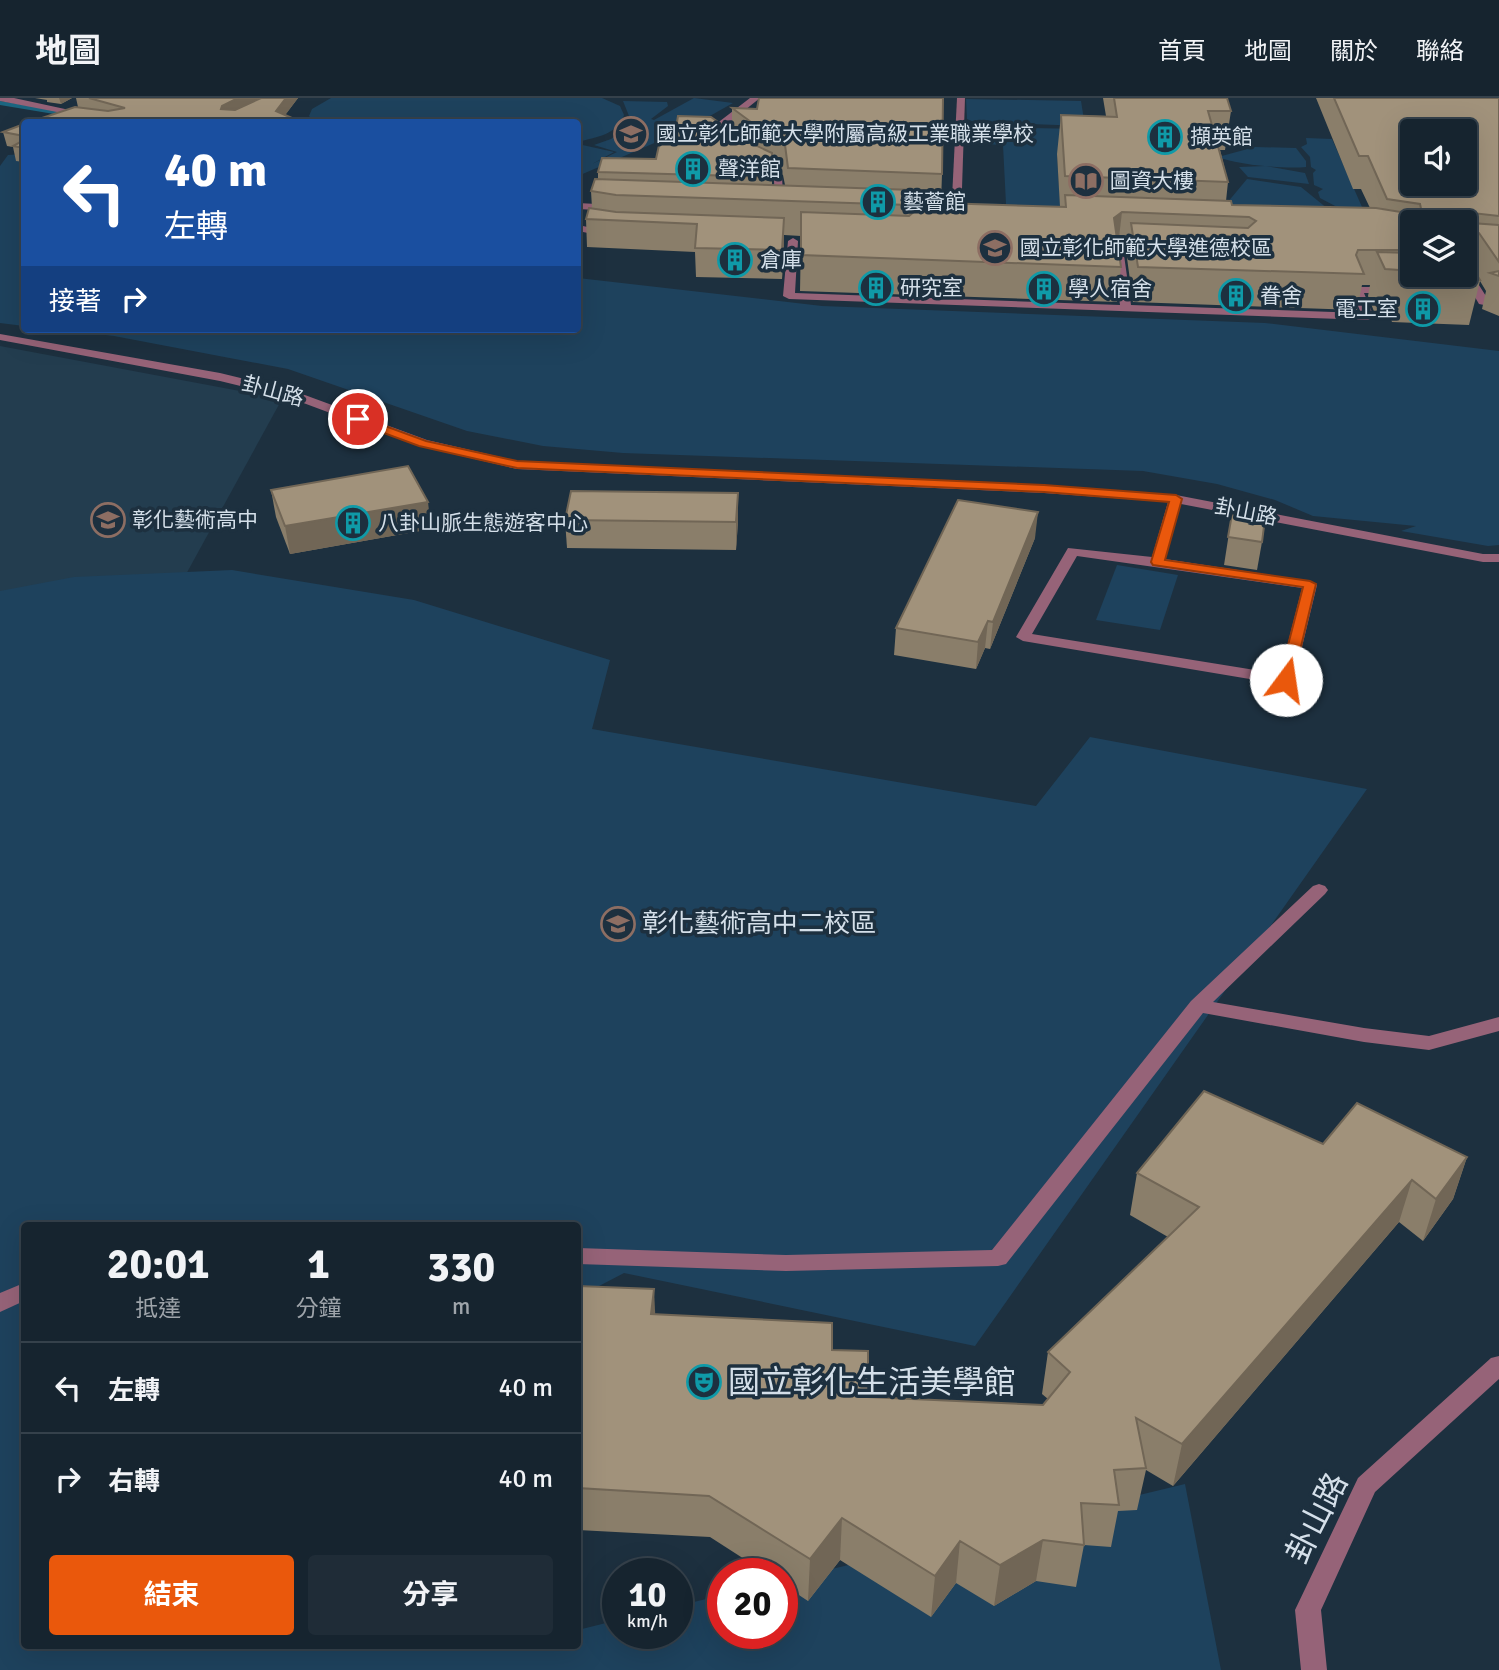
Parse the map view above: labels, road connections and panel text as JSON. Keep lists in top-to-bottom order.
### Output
{
  "streets": {
    "street": ["卦山路"]
  },
  "places": {
    "school or university": [
      "國立彰化師範大學附屬高級工業職業學校",
      "國立彰化師範大學進德校區",
      "彰化藝術高中",
      "彰化藝術高中二校區"
    ],
    "building": [
      "擷英館",
      "聲洋館",
      "藝薈館",
      "倉庫",
      "研究室",
      "學人宿舍",
      "眷舍",
      "電工室",
      "八卦山脈生態遊客中心"
    ],
    "library": ["圖資大樓"],
    "theatre": ["國立彰化生活美學館"]
  },
  "page": {
    "header": "地圖",
    "nav": [
      "首頁",
      "地圖",
      "關於",
      "聯絡"
    ],
    "turn": ["40 m", "左轉"],
    "then": "接著",
    "eta": [
      "20:01",
      "抵達",
      "1",
      "分鐘",
      "330",
      "m"
    ],
    "list": [
      {
        "name": "左轉",
        "value": "40 m"
      },
      {
        "name": "右轉",
        "value": "40 m"
      }
    ],
    "buttons": ["結束", "分享"],
    "speed": "10 km/h",
    "limit": "20"
  }
}
